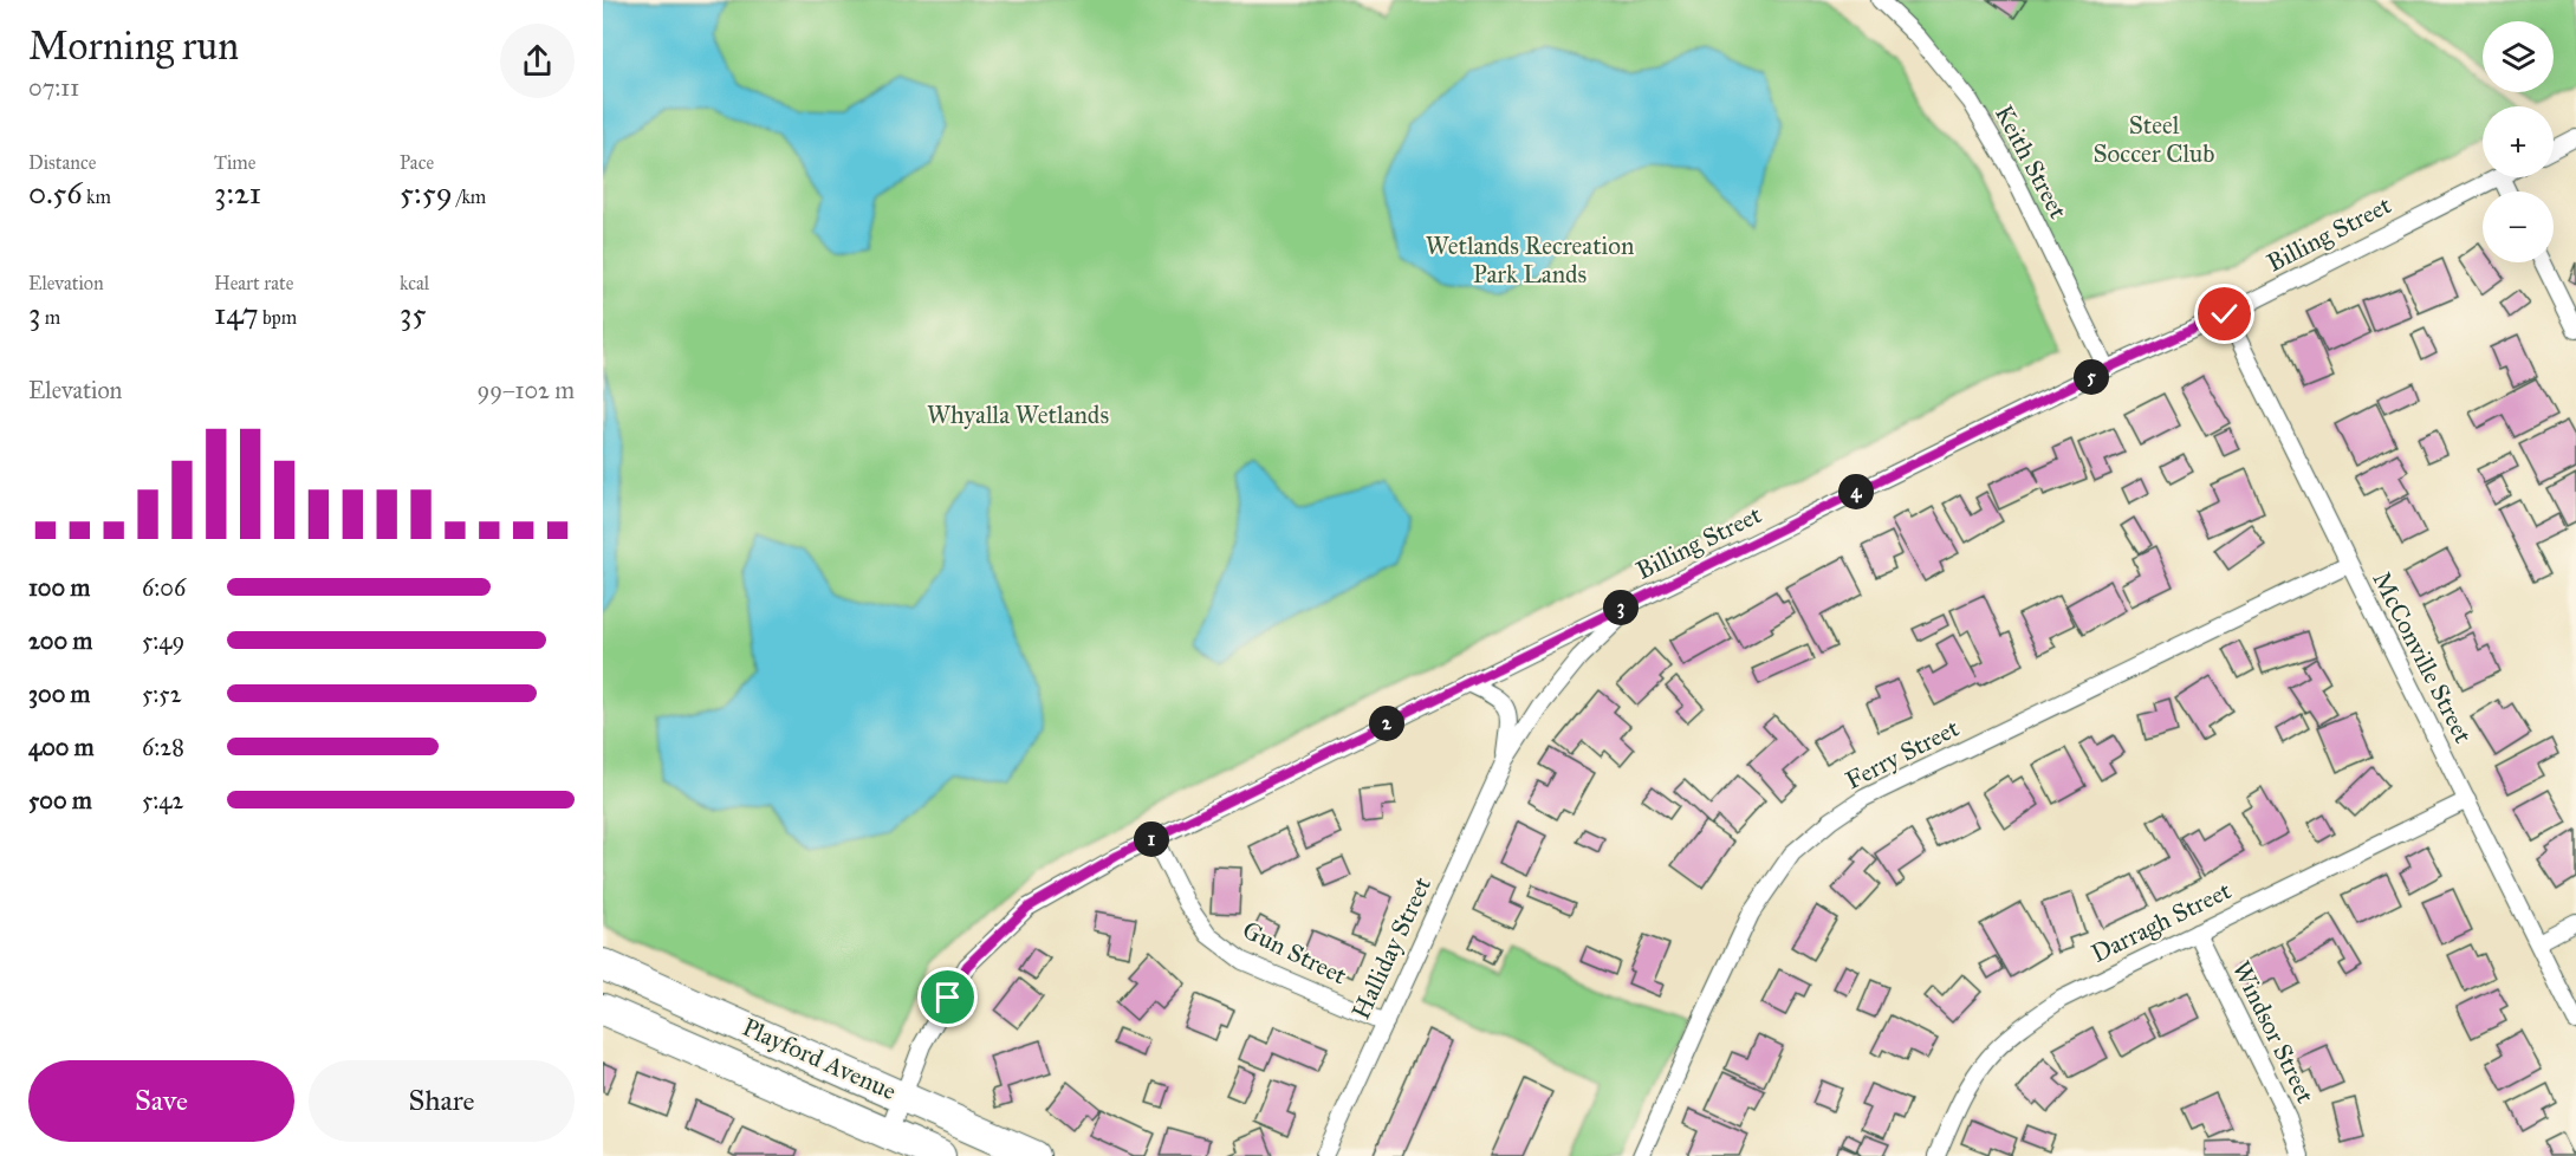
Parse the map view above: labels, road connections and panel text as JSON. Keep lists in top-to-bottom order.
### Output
{
  "streets": {
    "highway": ["Playford Avenue"],
    "street": [
      "Keith Street",
      "Billing Street",
      "McConville Street",
      "Ferry Street",
      "Darragh Street",
      "Halliday Street",
      "Gun Street",
      "Windsor Street"
    ]
  },
  "crossings": [
    ["Keith Street", "Billing Street"],
    ["Billing Street", "McConville Street"],
    ["Billing Street", "Halliday Street"],
    ["Billing Street", "Gun Street"],
    ["Billing Street", "Playford Avenue"],
    ["McConville Street", "Ferry Street"],
    ["McConville Street", "Darragh Street"],
    ["Darragh Street", "Windsor Street"],
    ["Halliday Street", "Gun Street"]
  ],
  "parks": ["Steel Soccer Club", "Wetlands Recreation Park Lands", "Whyalla Wetlands"],
  "page": {
    "heading": ["Morning run", "07:11"],
    "map_buttons": ["+", "−"],
    "stats": [
      ["Distance", "0.56 km"],
      ["Time", "3:21"],
      ["Pace", "5:59 /km"],
      ["Elevation", "3 m"],
      ["Heart rate", "147 bpm"],
      ["kcal", "35"]
    ],
    "pins": [
      "5",
      "4",
      "3",
      "2",
      "1"
    ],
    "chart": ["Elevation", "99–102 m"],
    "list": [
      {
        "name": "100 m",
        "note": "6:06"
      },
      {
        "name": "200 m",
        "note": "5:49"
      },
      {
        "name": "300 m",
        "note": "5:52"
      },
      {
        "name": "400 m",
        "note": "6:28"
      },
      {
        "name": "500 m",
        "note": "5:42"
      }
    ],
    "buttons": ["Save", "Share"]
  }
}
